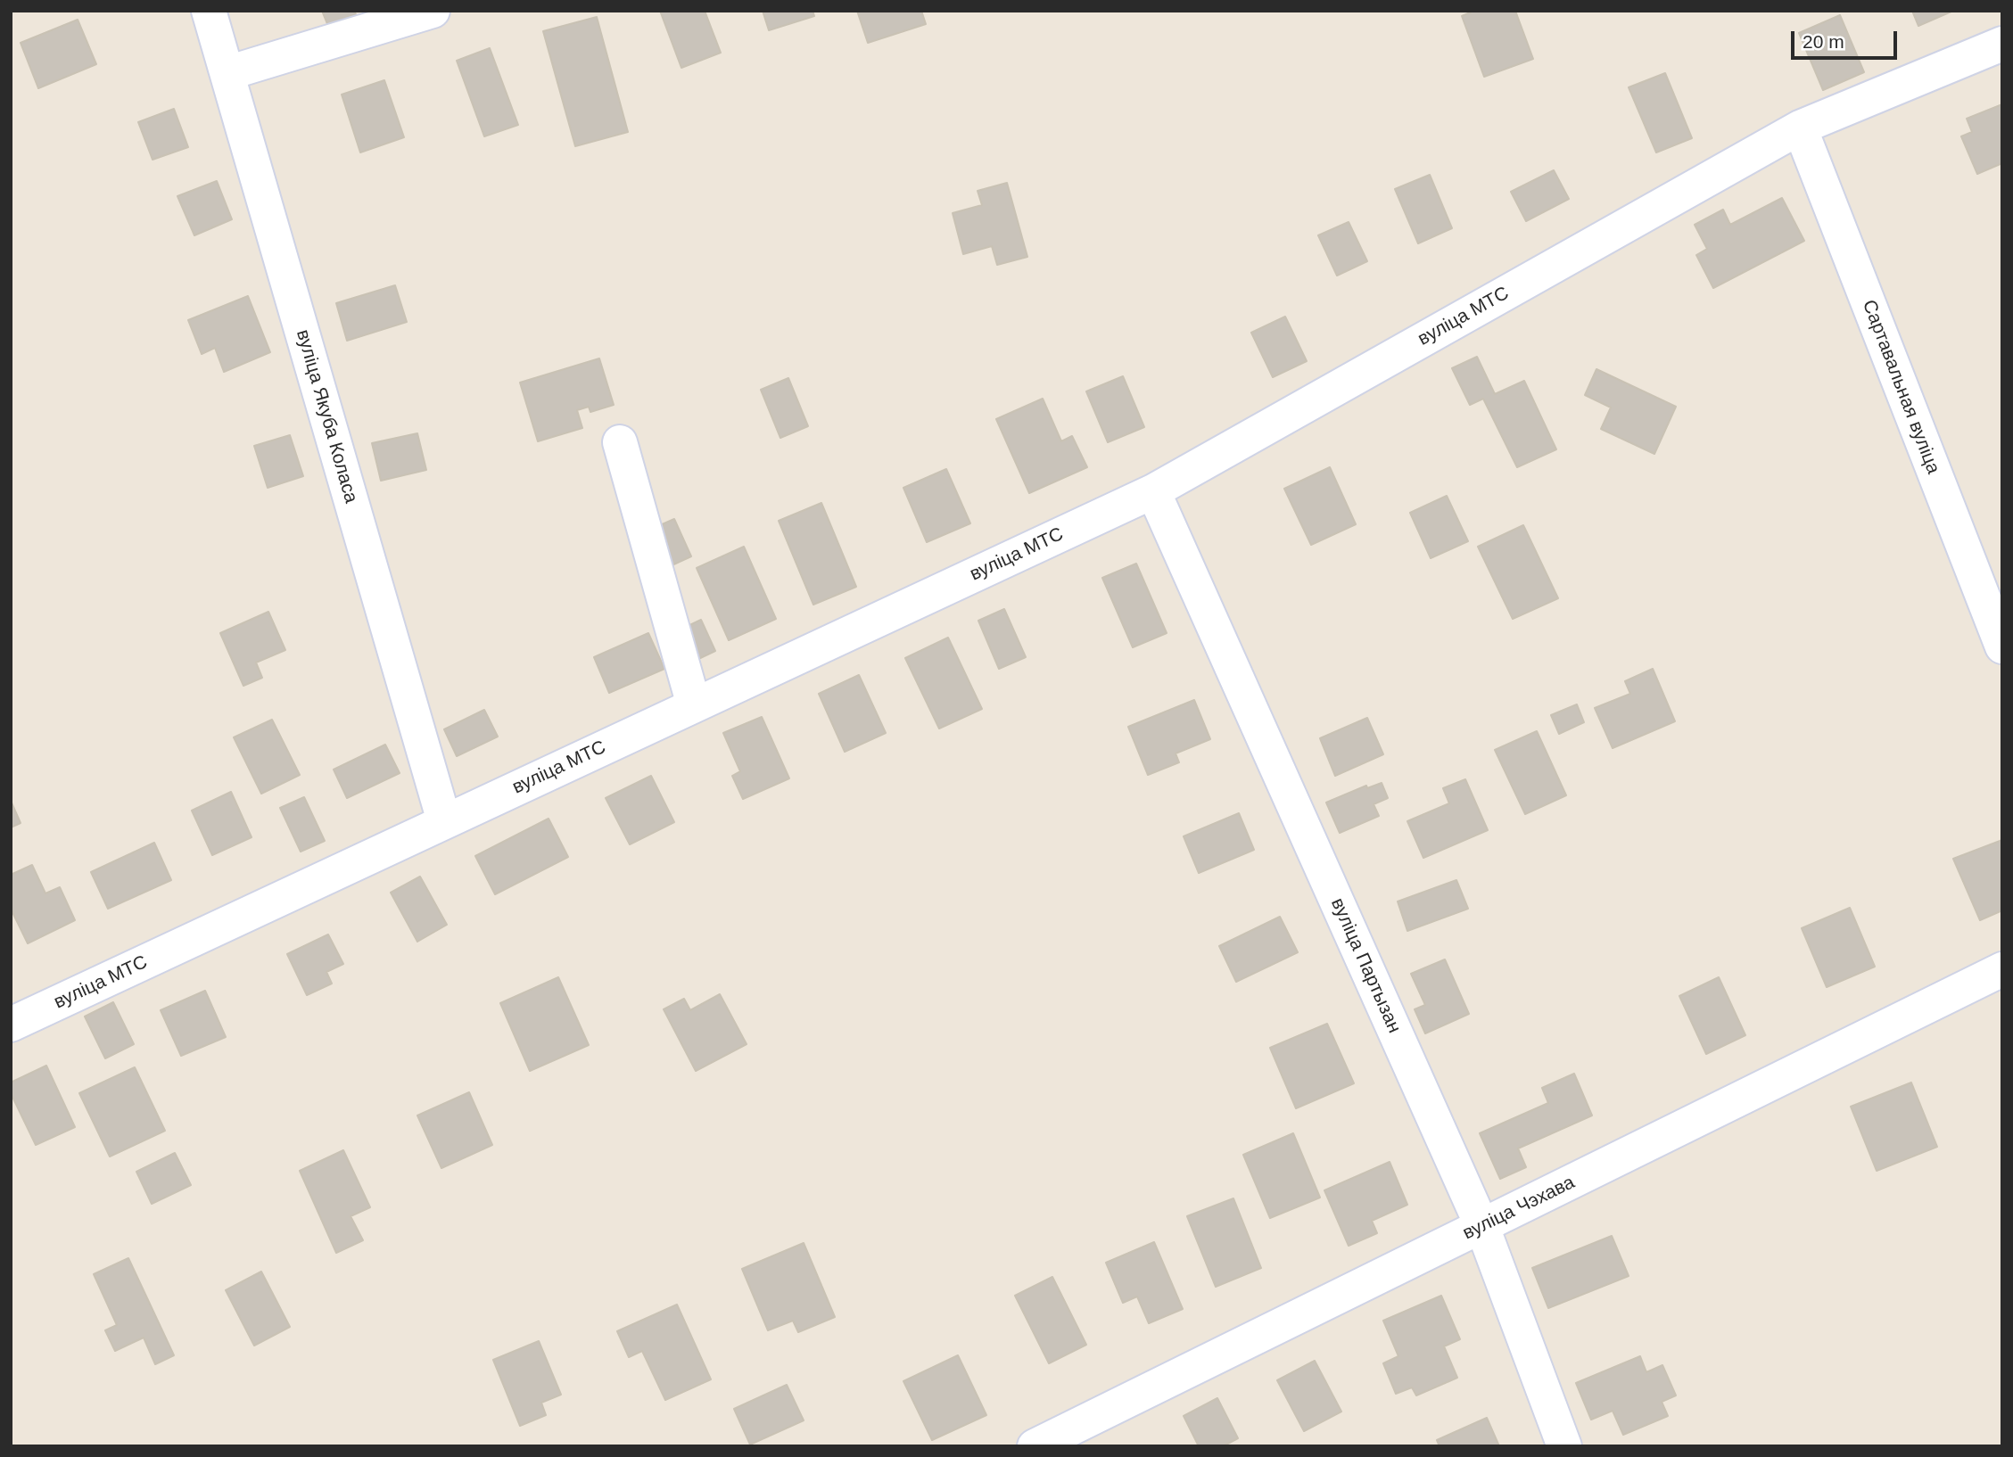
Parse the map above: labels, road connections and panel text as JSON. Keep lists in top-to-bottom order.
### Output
{
  "streets": {
    "street": [
      "вуліца МТС",
      "Сартавальная вуліца",
      "вуліца Якуба Коласа",
      "вуліца Партызан",
      "вуліца Чэхава"
    ]
  },
  "crossings": [
    ["вуліца МТС", "Сартавальная вуліца"],
    ["вуліца МТС", "вуліца Якуба Коласа"],
    ["вуліца МТС", "вуліца Партызан"],
    ["вуліца Партызан", "вуліца Чэхава"]
  ],
  "scale_bar": "20 m"
}
